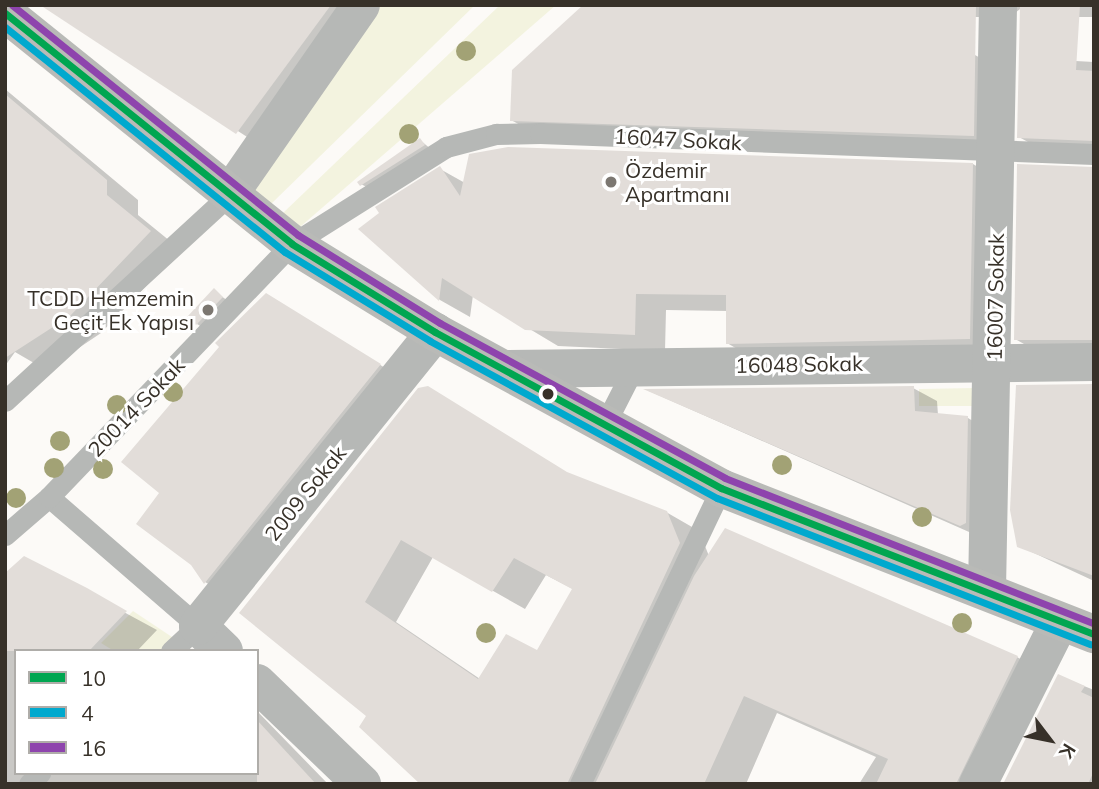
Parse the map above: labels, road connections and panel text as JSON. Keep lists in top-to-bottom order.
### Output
{
  "streets": {
    "street": ["16007 Sokak", "16048 Sokak", "2009 Sokak"],
    "lane": ["16047 Sokak", "20014 Sokak"]
  },
  "crossings": [
    ["16047 Sokak", "16007 Sokak"],
    ["16047 Sokak", "20014 Sokak"],
    ["16007 Sokak", "16048 Sokak"]
  ],
  "places": ["Özdemir Apartmanı", "TCDD Hemzemin Geçit Ek Yapısı"],
  "lines": ["transit line 16", "transit line 10", "transit line 4"],
  "legend": ["10", "4", "16"],
  "north": "bottom right"
}
